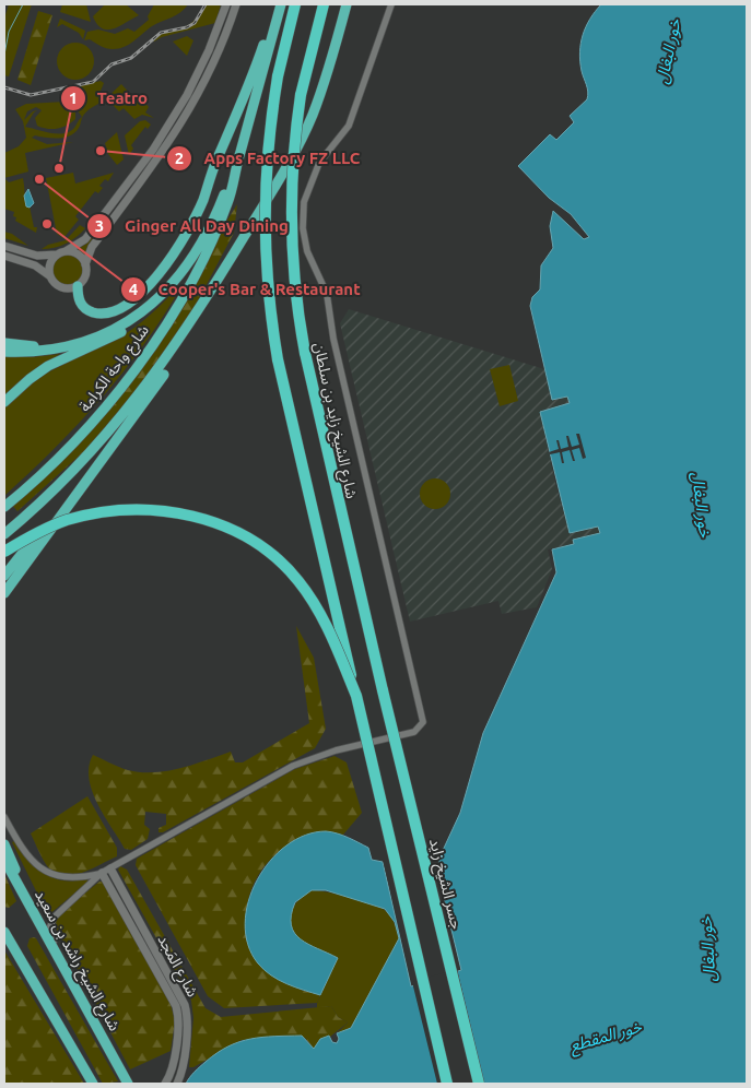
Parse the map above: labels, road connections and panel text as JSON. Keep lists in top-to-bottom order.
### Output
{
  "streets": {
    "highway": [
      "شارع واحة الكرامة",
      "شارع الشيخ زايد بن سلطان",
      "جسر الشيخ زايد",
      "شارع الشيخ راشد بن سعيد"
    ],
    "street": ["شارع المَجد"]
  },
  "crossings": [
    ["شارع الشيخ زايد بن سلطان", "جسر الشيخ زايد"]
  ],
  "water": ["خور البغال", "خور المقطع"],
  "places": [
    "Apps Factory FZ LLC",
    "Teatro",
    "Ginger All Day Dining",
    "Cooper's Bar & Restaurant"
  ]
}
